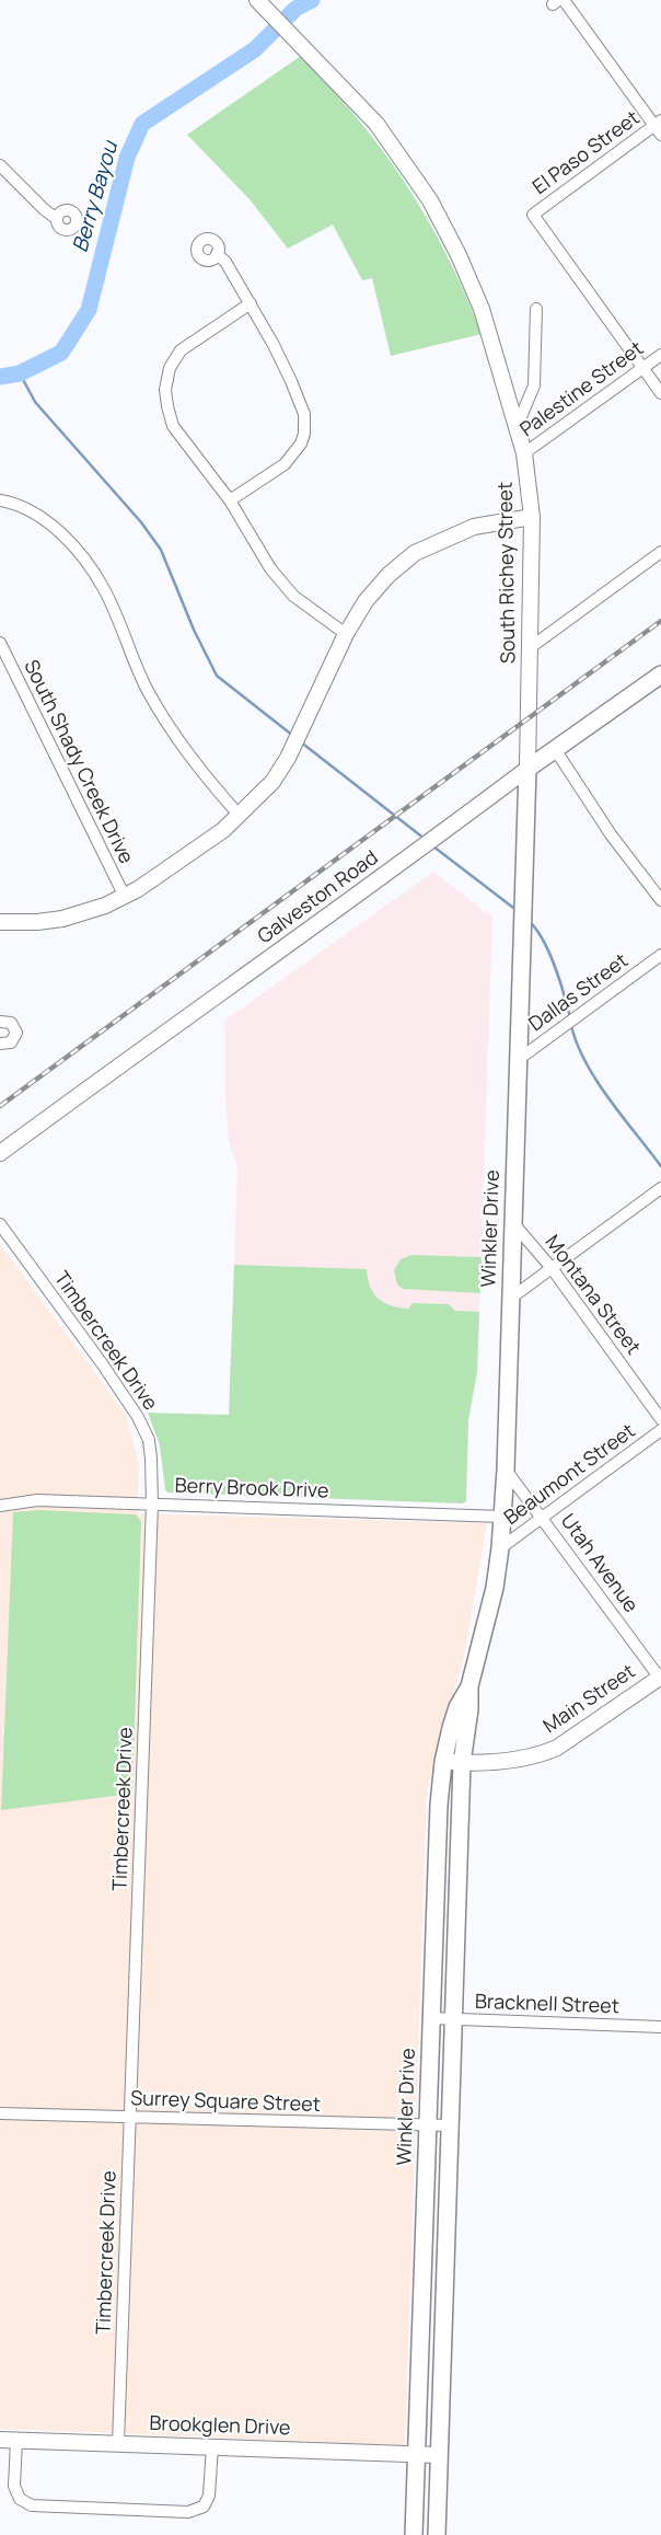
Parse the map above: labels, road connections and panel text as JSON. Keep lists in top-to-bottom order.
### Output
{
  "streets": {
    "main road": [
      "South Richey Street",
      "Galveston Road",
      "Winkler Drive",
      "Main Street",
      "Brookglen Drive"
    ],
    "street": [
      "El Paso Street",
      "Palestine Street",
      "South Shady Creek Drive",
      "Dallas Street",
      "Montana Street",
      "Timbercreek Drive",
      "Beaumont Street",
      "Berry Brook Drive",
      "Utah Avenue",
      "Bracknell Street",
      "Surrey Square Street"
    ]
  },
  "crossings": [
    ["El Paso Street", "Palestine Street"],
    ["Palestine Street", "South Richey Street"],
    ["South Richey Street", "Galveston Road"],
    ["South Richey Street", "Winkler Drive"],
    ["Galveston Road", "Winkler Drive"],
    ["Dallas Street", "Winkler Drive"],
    ["Winkler Drive", "Montana Street"],
    ["Winkler Drive", "Beaumont Street"],
    ["Winkler Drive", "Berry Brook Drive"],
    ["Winkler Drive", "Utah Avenue"],
    ["Winkler Drive", "Main Street"],
    ["Winkler Drive", "Bracknell Street"],
    ["Winkler Drive", "Surrey Square Street"],
    ["Winkler Drive", "Brookglen Drive"],
    ["Timbercreek Drive", "Berry Brook Drive"],
    ["Timbercreek Drive", "Surrey Square Street"],
    ["Timbercreek Drive", "Brookglen Drive"],
    ["Beaumont Street", "Utah Avenue"],
    ["Utah Avenue", "Main Street"]
  ],
  "water": ["Berry Bayou"]
}
